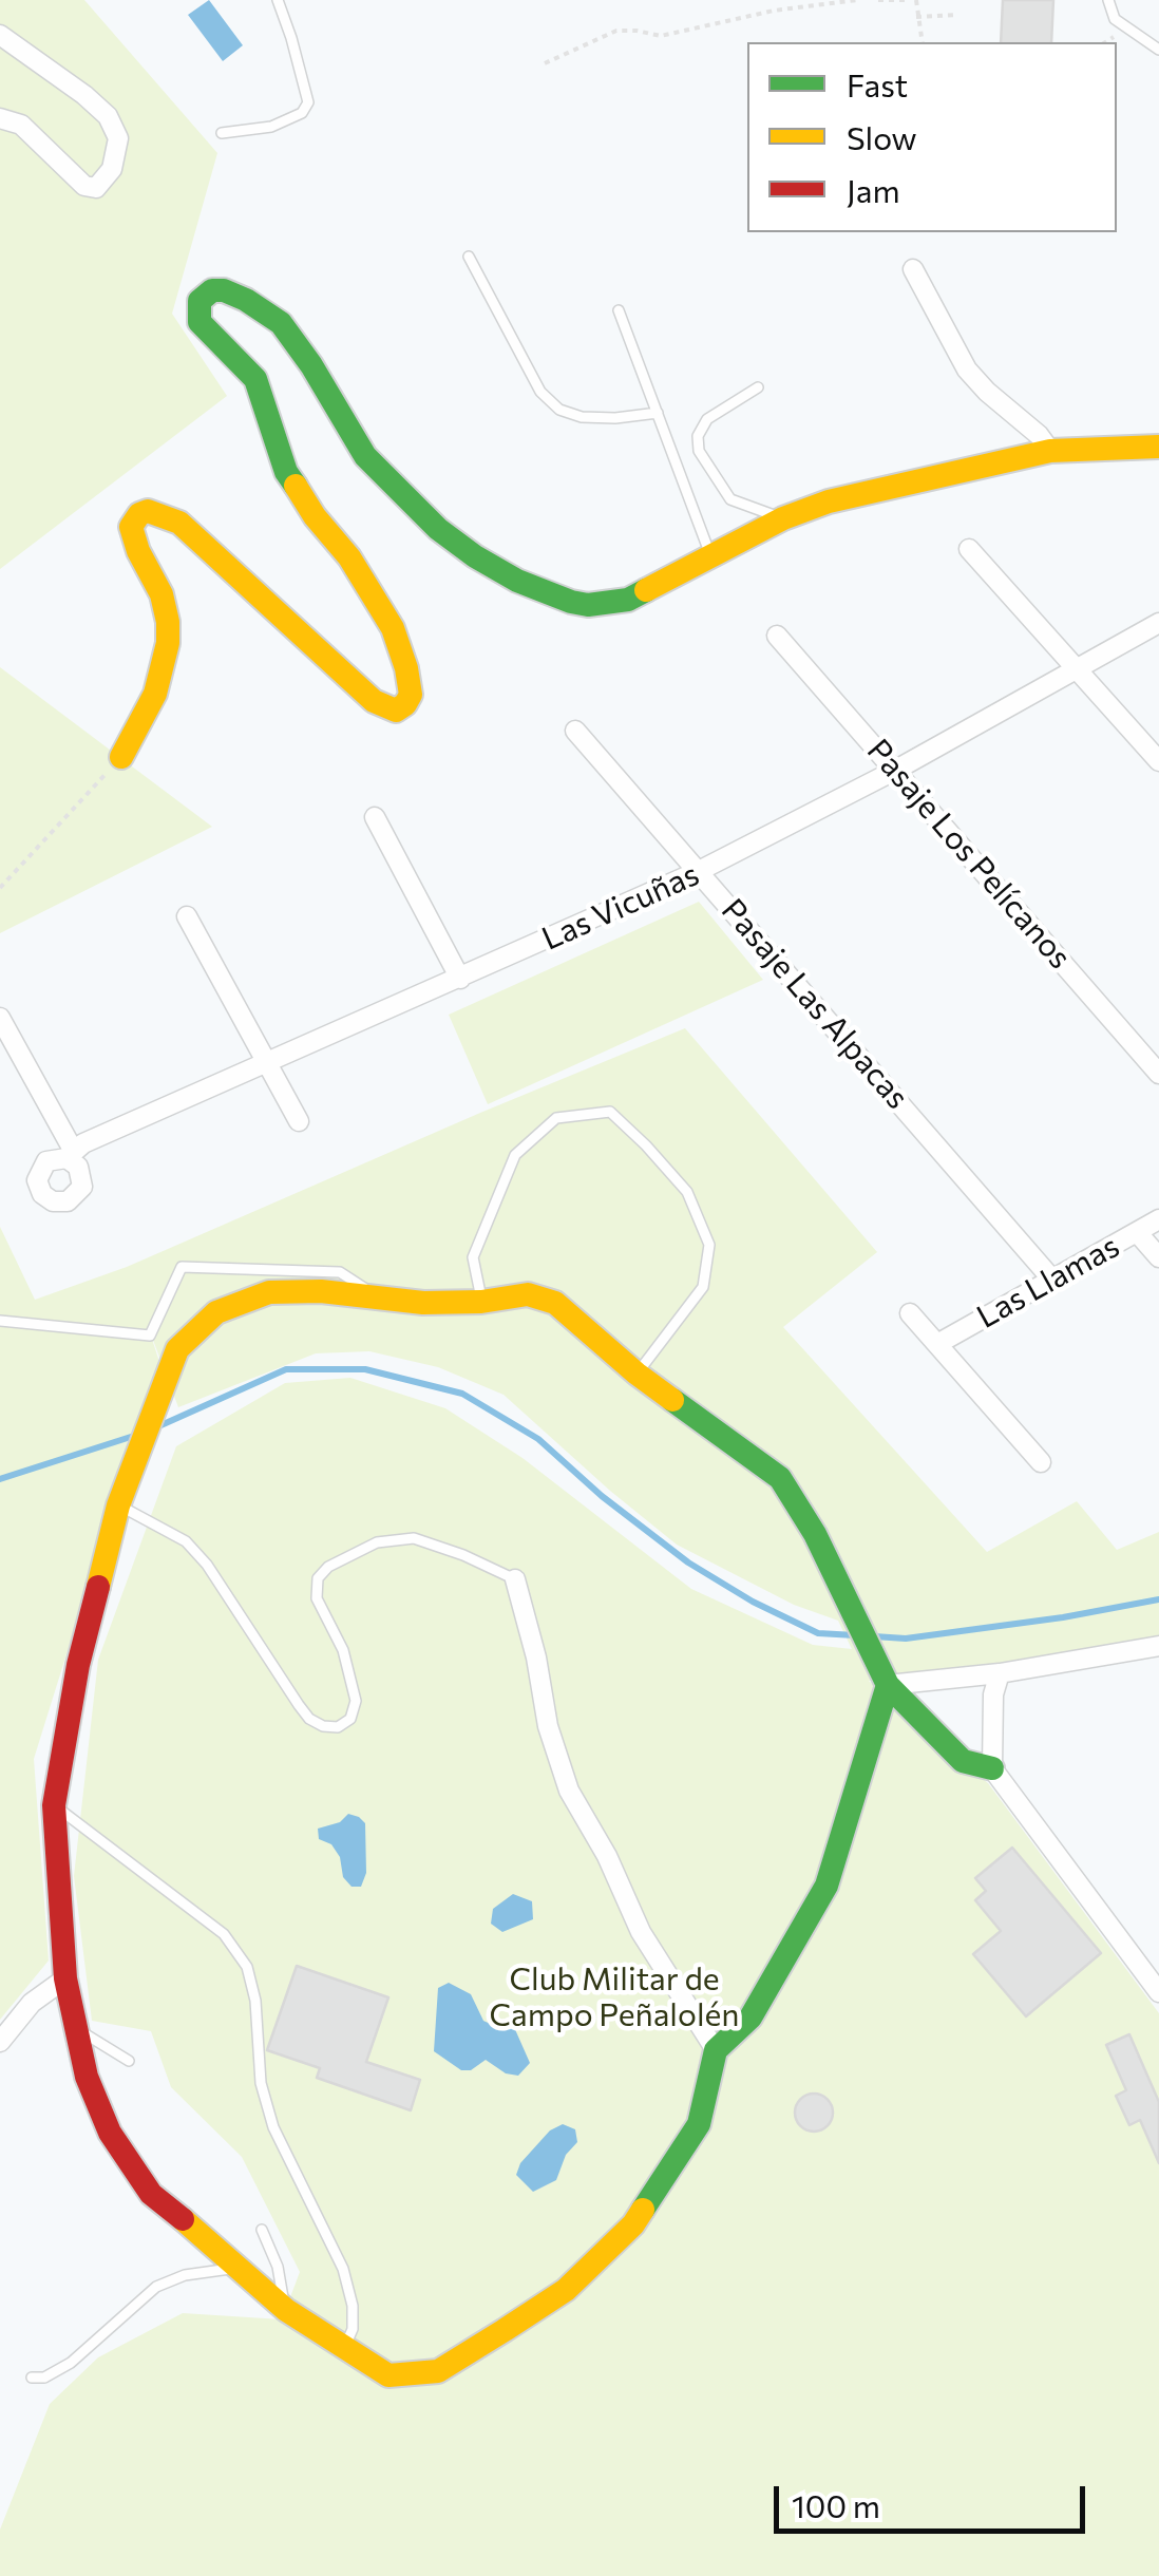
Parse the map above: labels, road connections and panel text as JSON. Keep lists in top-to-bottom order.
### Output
{
  "streets": {
    "street": [
      "Pasaje Los Pelícanos",
      "Las Vicuñas",
      "Pasaje Las Alpacas",
      "Las Llamas"
    ]
  },
  "crossings": [
    ["Pasaje Los Pelícanos", "Las Vicuñas"],
    ["Las Vicuñas", "Pasaje Las Alpacas"],
    ["Pasaje Las Alpacas", "Las Llamas"]
  ],
  "parks": ["Club Militar de Campo Peñalolén"],
  "legend": ["Fast", "Slow", "Jam"],
  "scale_bar": "100 m"
}
